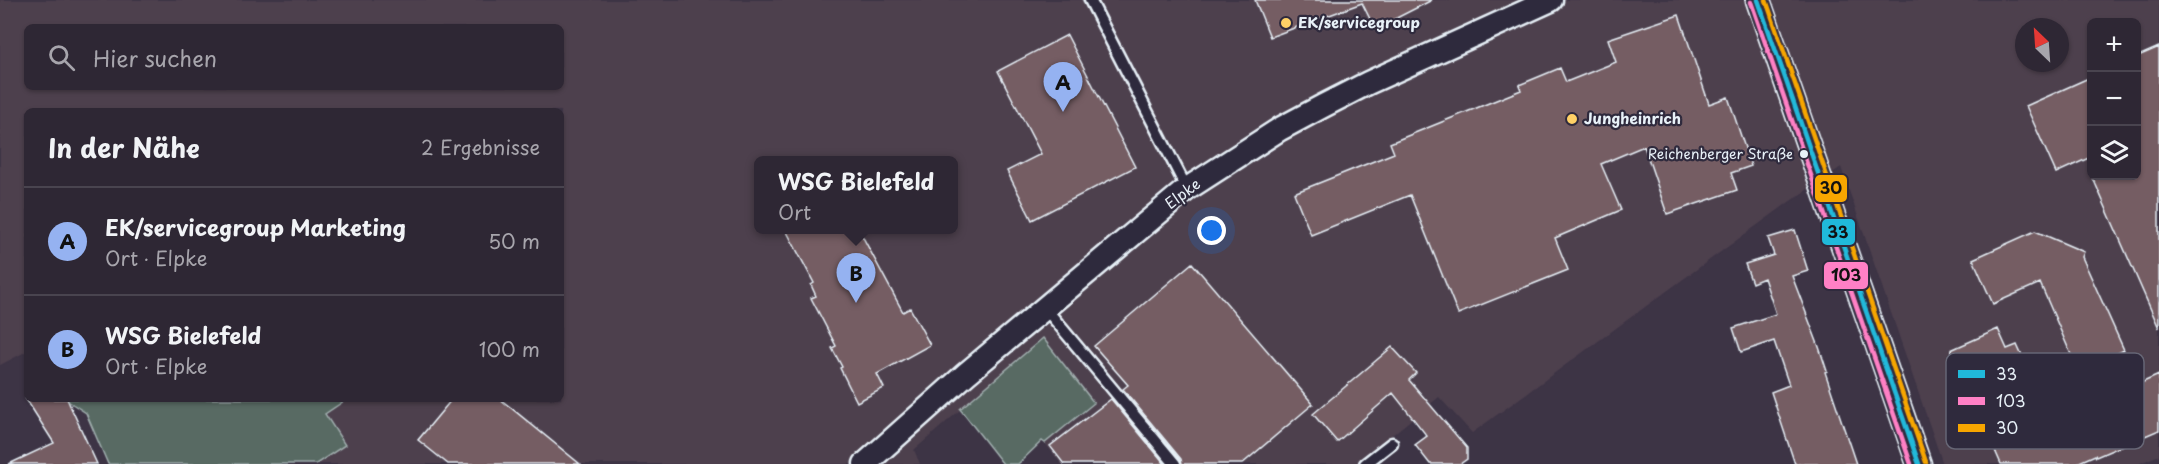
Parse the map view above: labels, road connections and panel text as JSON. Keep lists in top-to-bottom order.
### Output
{
  "streets": {
    "street": ["Elpke"]
  },
  "places": ["EK/servicegroup", "Jungheinrich", "Reichenberger Straße"],
  "lines": ["transit line 33", "transit line 30", "transit line 103"],
  "legend": ["33", "103", "30"],
  "north": "top left",
  "page": {
    "map_buttons": ["+", "−"],
    "search": "Hier suchen",
    "pins": ["A", "B"],
    "heading": ["In der Nähe", "2 Ergebnisse"],
    "popup": ["WSG Bielefeld", "Ort"],
    "list": [
      {
        "mark": "A",
        "name": "EK/servicegroup Marketing",
        "note": "Ort · Elpke",
        "value": "50 m"
      },
      {
        "mark": "B",
        "name": "WSG Bielefeld",
        "note": "Ort · Elpke",
        "value": "100 m"
      }
    ]
  }
}
